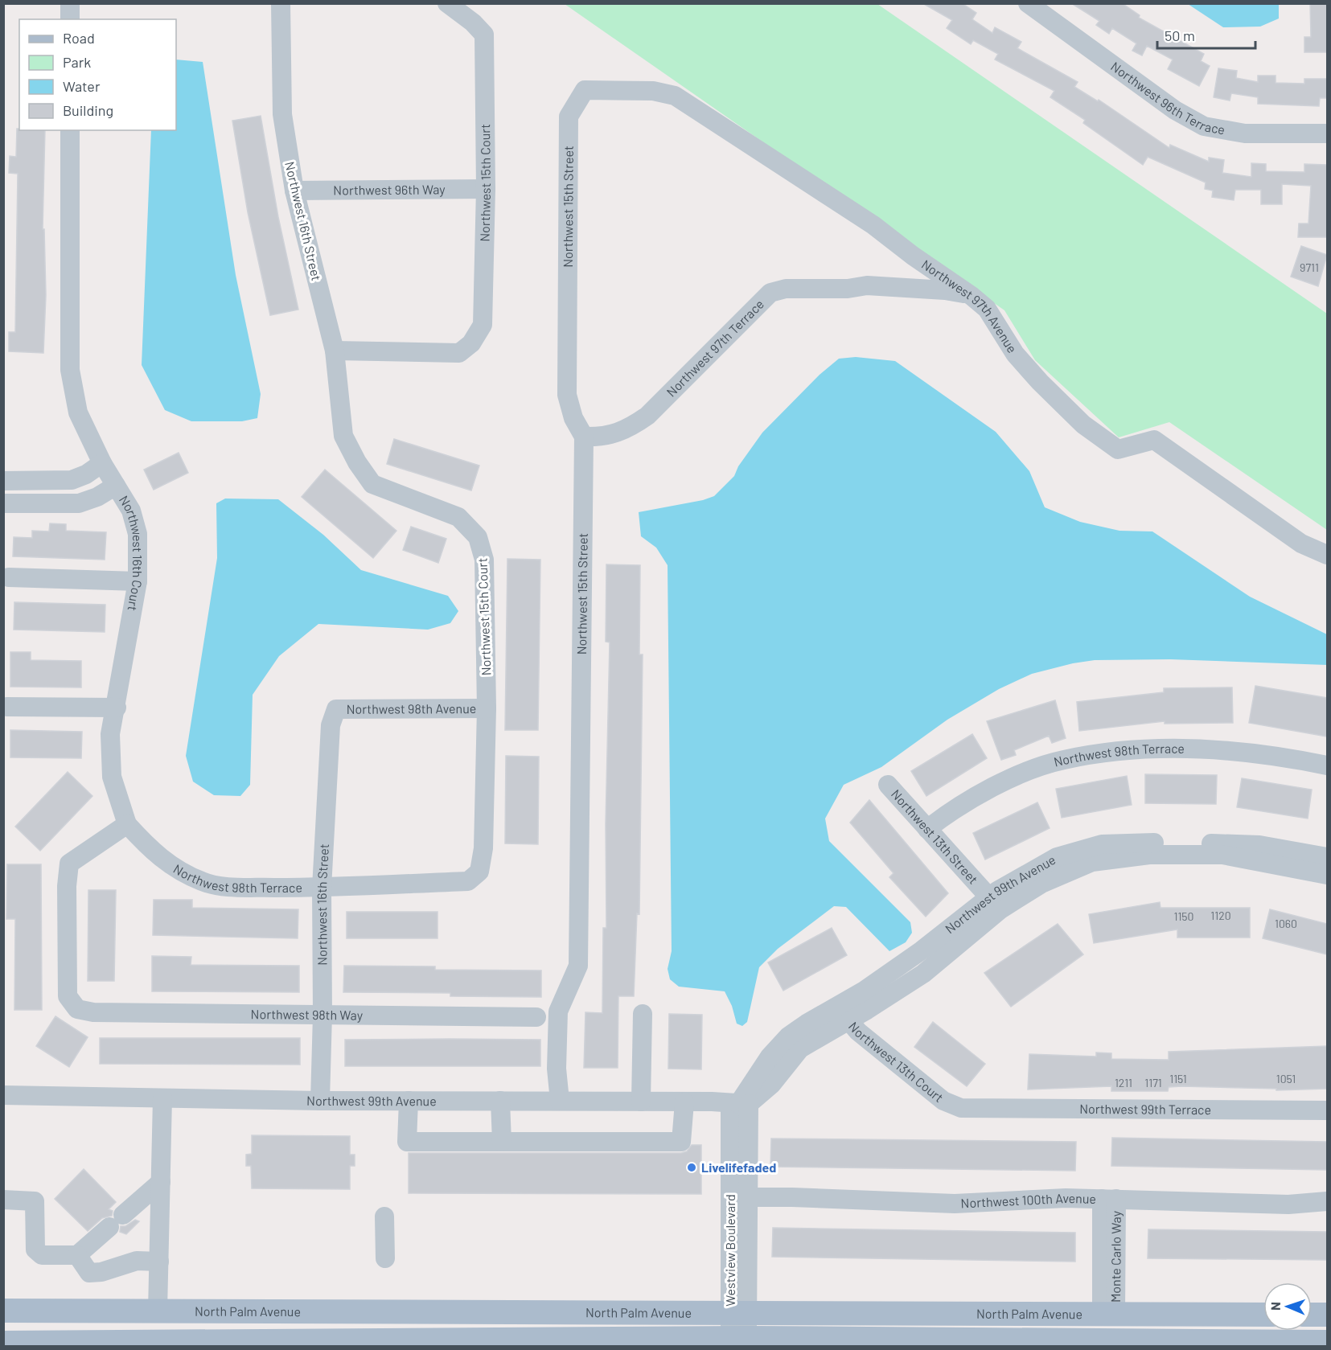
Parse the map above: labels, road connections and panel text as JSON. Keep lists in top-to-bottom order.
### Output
{
  "streets": {
    "main road": ["North Palm Avenue"],
    "street": [
      "Northwest 96th Terrace",
      "Northwest 15th Court",
      "Northwest 96th Way",
      "Northwest 15th Street",
      "Northwest 16th Street",
      "Northwest 97th Avenue",
      "Northwest 97th Terrace",
      "Northwest 16th Court",
      "Northwest 98th Avenue",
      "Northwest 98th Terrace",
      "Northwest 13th Street",
      "Northwest 99th Avenue",
      "Northwest 98th Way",
      "Northwest 13th Court",
      "Northwest 99th Terrace",
      "Northwest 100th Avenue",
      "Westview Boulevard",
      "Monte Carlo Way"
    ]
  },
  "crossings": [
    ["Northwest 15th Court", "Northwest 96th Way"],
    ["Northwest 15th Court", "Northwest 16th Street"],
    ["Northwest 15th Court", "Northwest 98th Avenue"],
    ["Northwest 15th Court", "Northwest 98th Terrace"],
    ["Northwest 96th Way", "Northwest 16th Street"],
    ["Northwest 15th Street", "Northwest 97th Avenue"],
    ["Northwest 15th Street", "Northwest 97th Terrace"],
    ["Northwest 15th Street", "Northwest 99th Avenue"],
    ["Northwest 16th Street", "Northwest 98th Avenue"],
    ["Northwest 16th Street", "Northwest 98th Terrace"],
    ["Northwest 16th Street", "Northwest 99th Avenue"],
    ["Northwest 16th Street", "Northwest 98th Way"],
    ["Northwest 97th Avenue", "Northwest 97th Terrace"],
    ["Northwest 16th Court", "Northwest 98th Terrace"],
    ["Northwest 16th Court", "Northwest 98th Way"],
    ["Northwest 98th Terrace", "Northwest 13th Street"],
    ["Northwest 98th Terrace", "Northwest 98th Way"],
    ["Northwest 13th Street", "Northwest 99th Avenue"],
    ["Northwest 99th Avenue", "Northwest 13th Court"],
    ["Northwest 99th Avenue", "Westview Boulevard"],
    ["Northwest 13th Court", "Northwest 99th Terrace"],
    ["Northwest 100th Avenue", "Westview Boulevard"],
    ["Northwest 100th Avenue", "Monte Carlo Way"],
    ["Westview Boulevard", "North Palm Avenue"],
    ["Monte Carlo Way", "North Palm Avenue"]
  ],
  "places": ["Livelifefaded"],
  "house_numbers": [
    "9711",
    "1120",
    "1150",
    "1060",
    "1151",
    "1051",
    "1211",
    "1171"
  ],
  "legend": [
    "Road",
    "Park",
    "Water",
    "Building"
  ],
  "scale_bar": "50 m",
  "north": "left"
}
